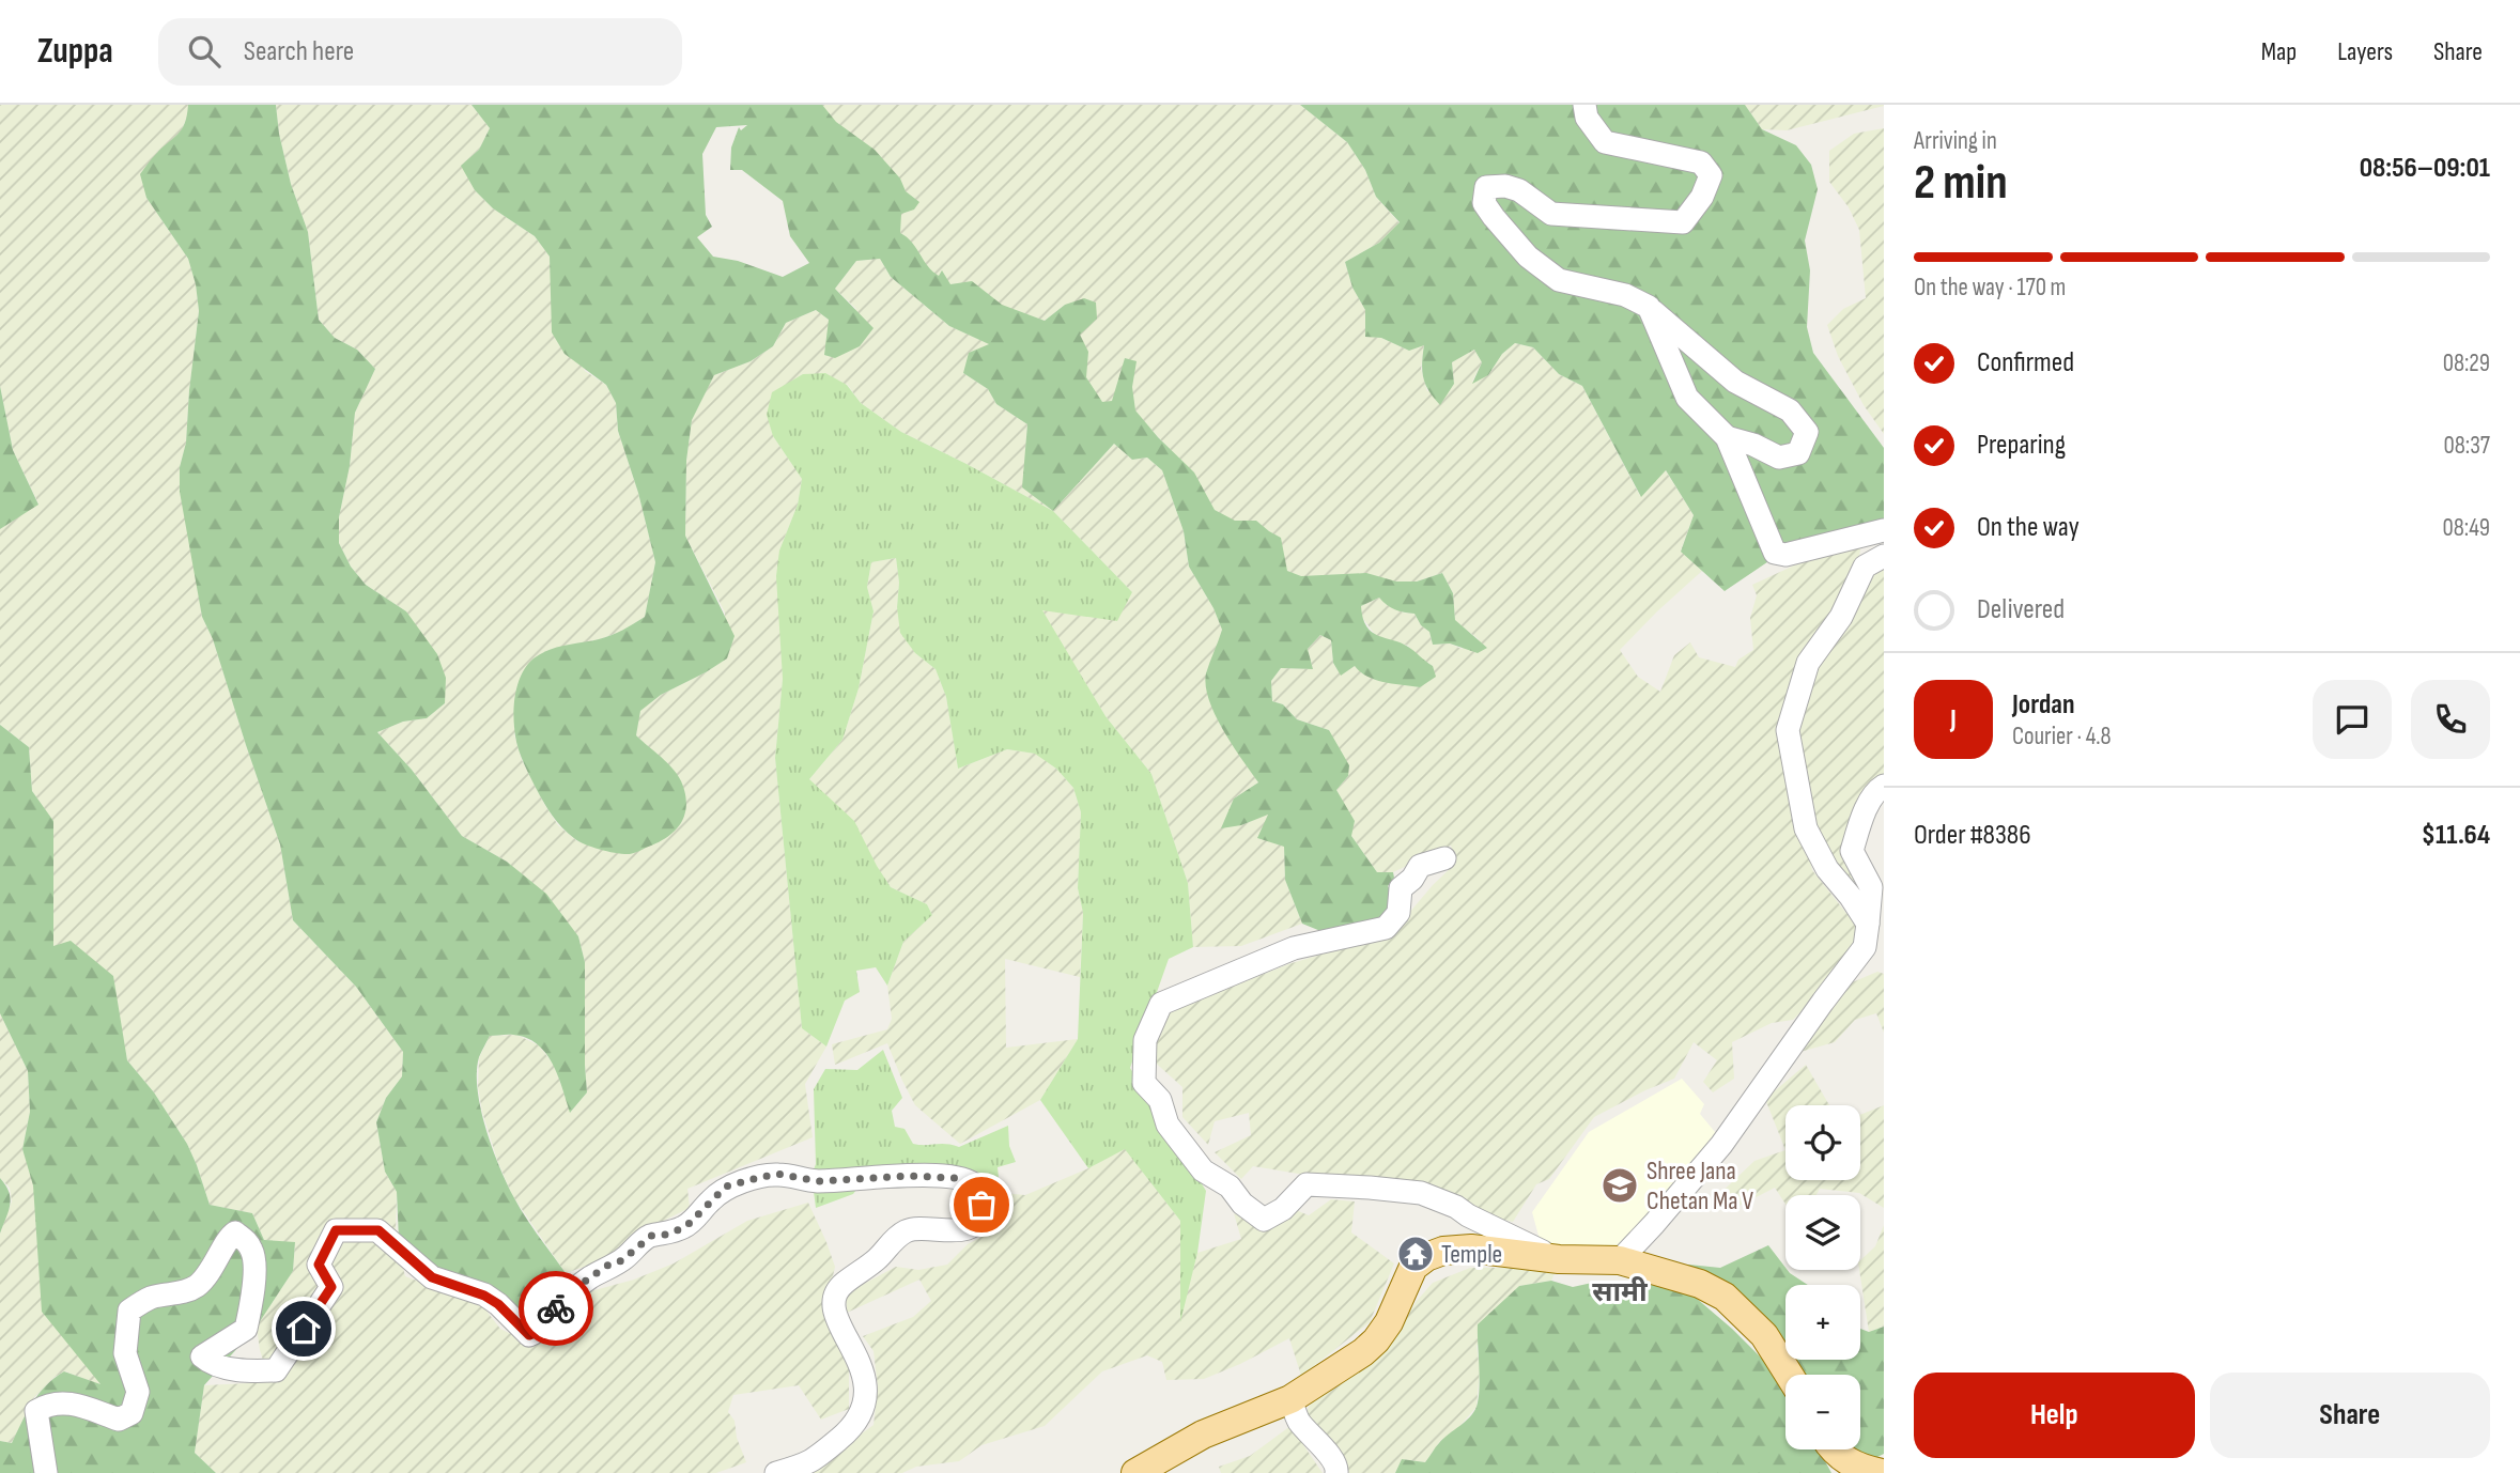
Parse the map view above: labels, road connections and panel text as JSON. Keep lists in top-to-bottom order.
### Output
{
  "districts": ["सामी"],
  "places": {
    "school or university": ["Shree Jana Chetan Ma V"],
    "temple": ["Temple"]
  },
  "page": {
    "header": "Zuppa",
    "search": "Search here",
    "nav": ["Map", "Layers", "Share"],
    "heading": ["2 min", "Arriving in", "08:56–09:01"],
    "panel": [
      "Jordan",
      "Courier · 4.8",
      "Order #8386",
      "$11.64"
    ],
    "bar": "On the way · 170 m",
    "list": [
      ["Confirmed", "08:29"],
      ["Preparing", "08:37"],
      ["On the way", "08:49"],
      "Delivered"
    ],
    "round": "J",
    "map_buttons": ["+", "−"],
    "buttons": ["Help", "Share"]
  }
}
